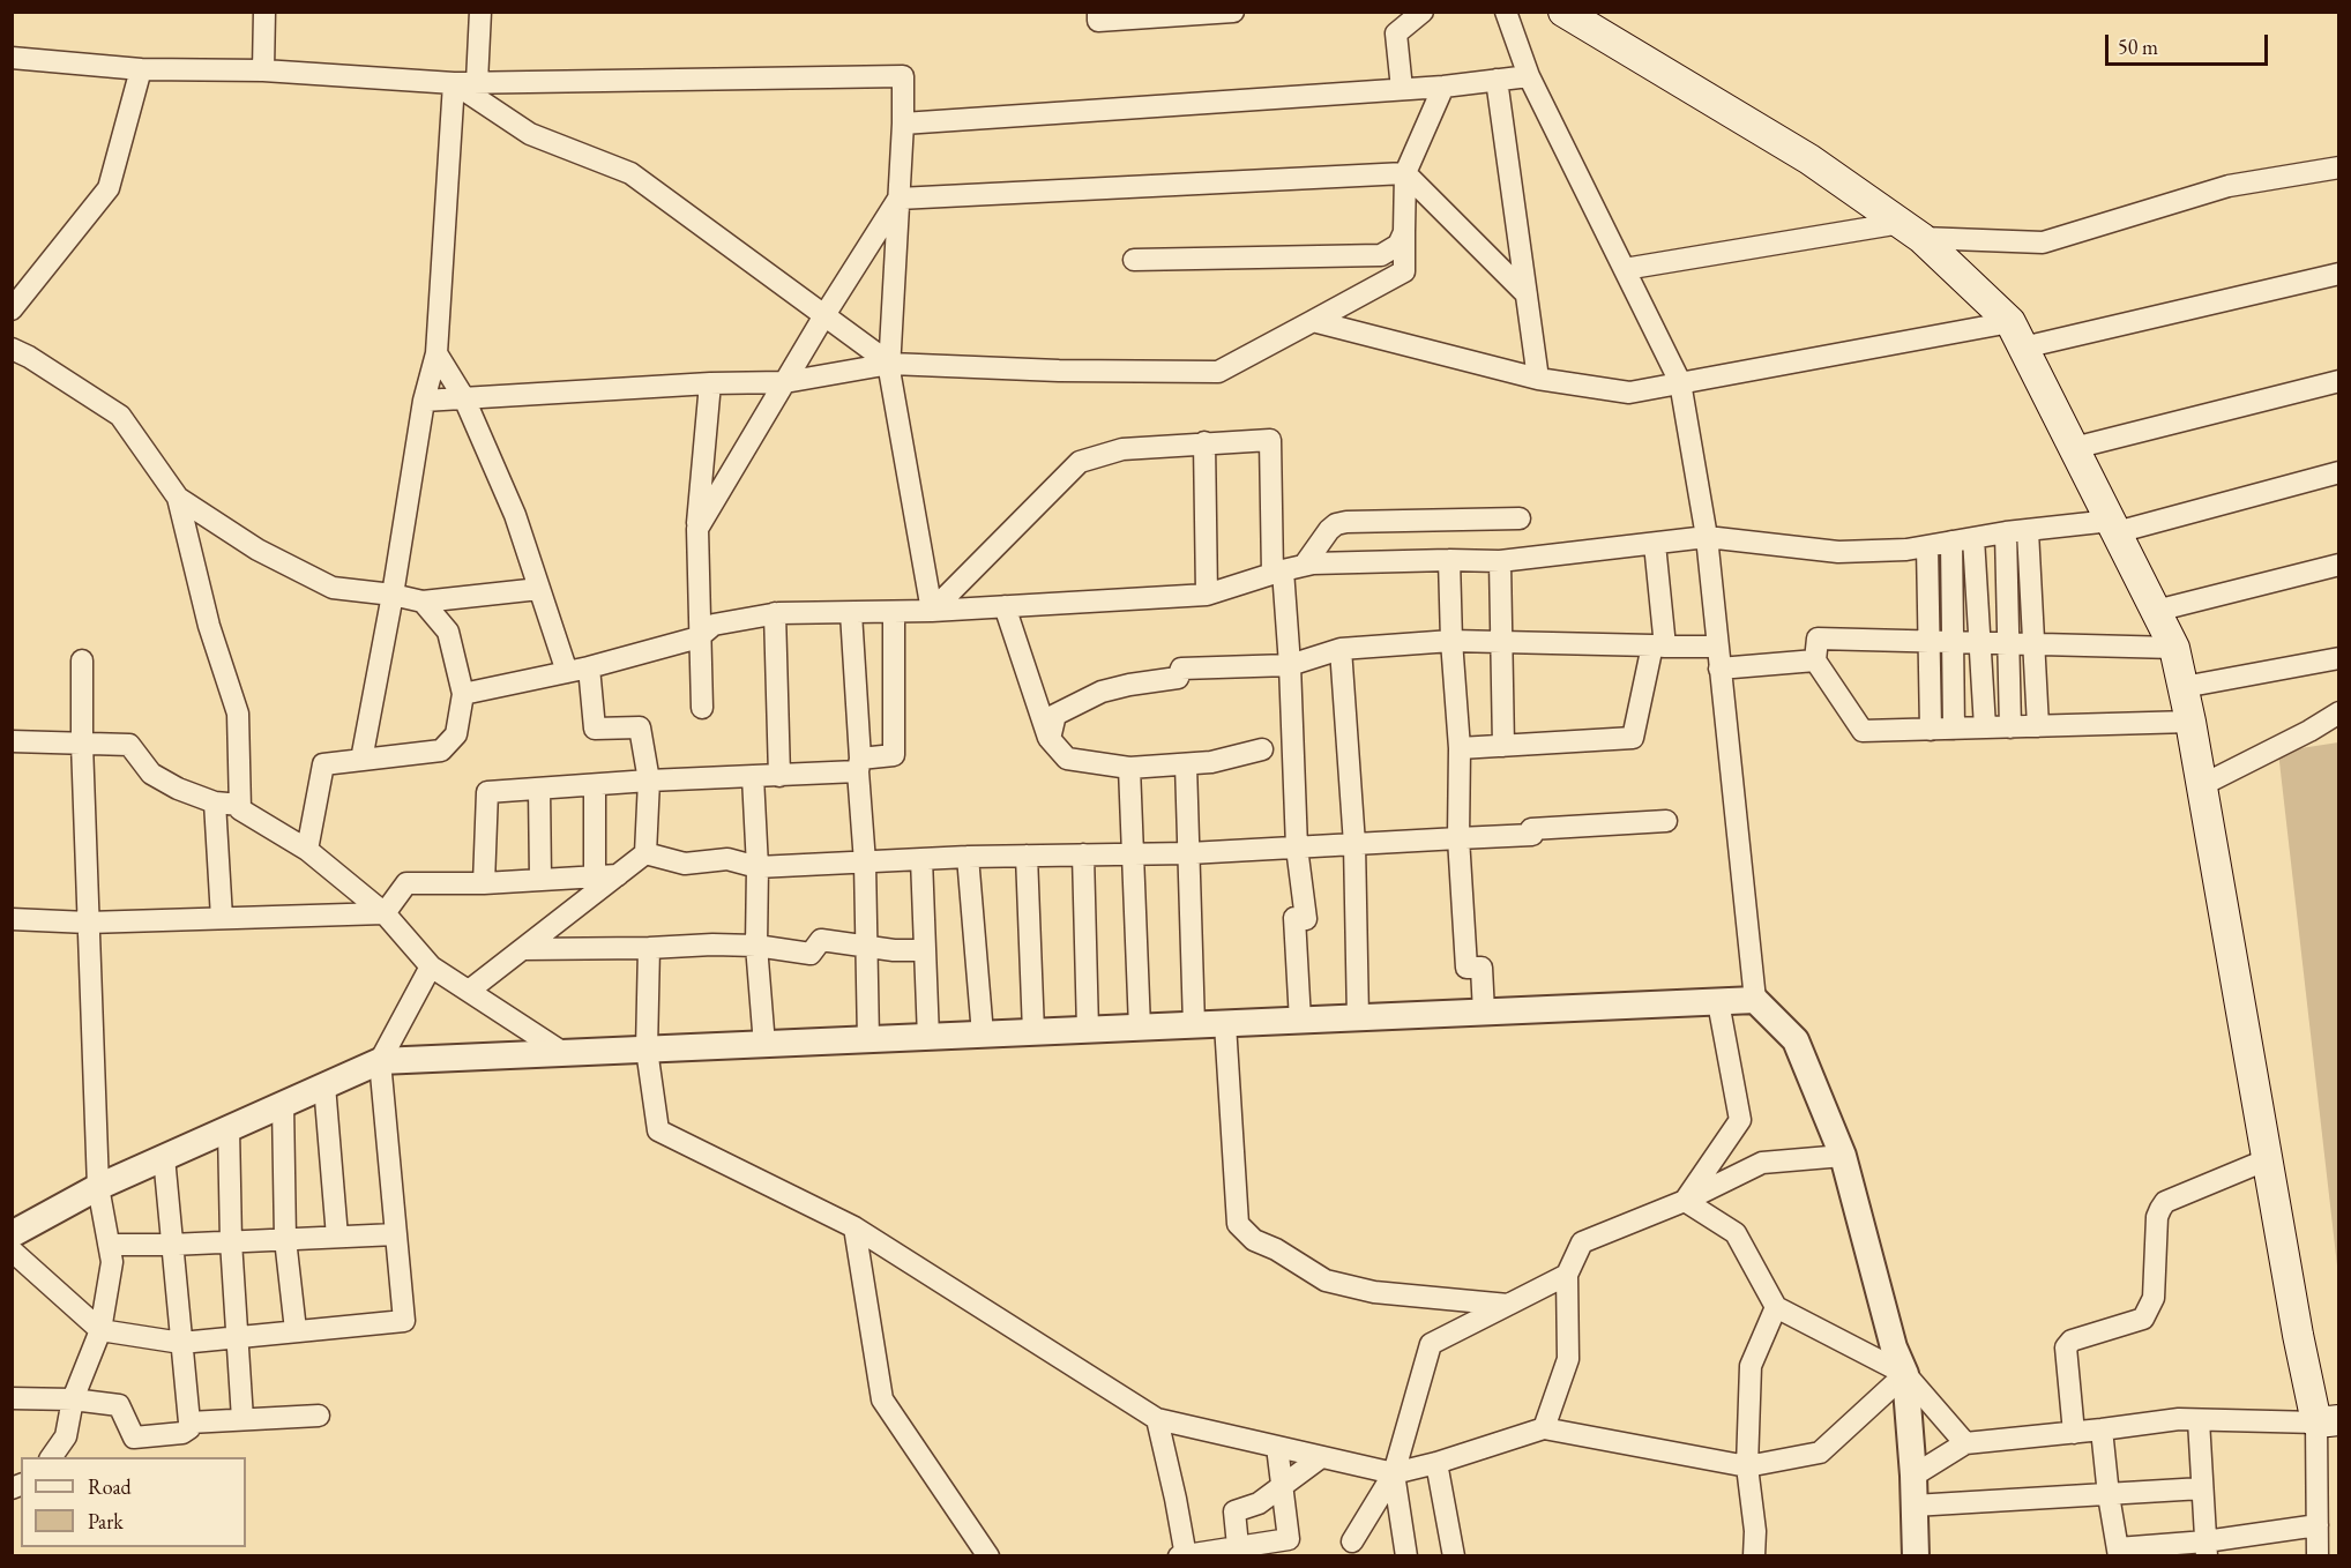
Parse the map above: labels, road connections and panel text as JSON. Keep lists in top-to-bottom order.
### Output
{
  "legend": ["Road", "Park"],
  "scale_bar": "50 m"
}
